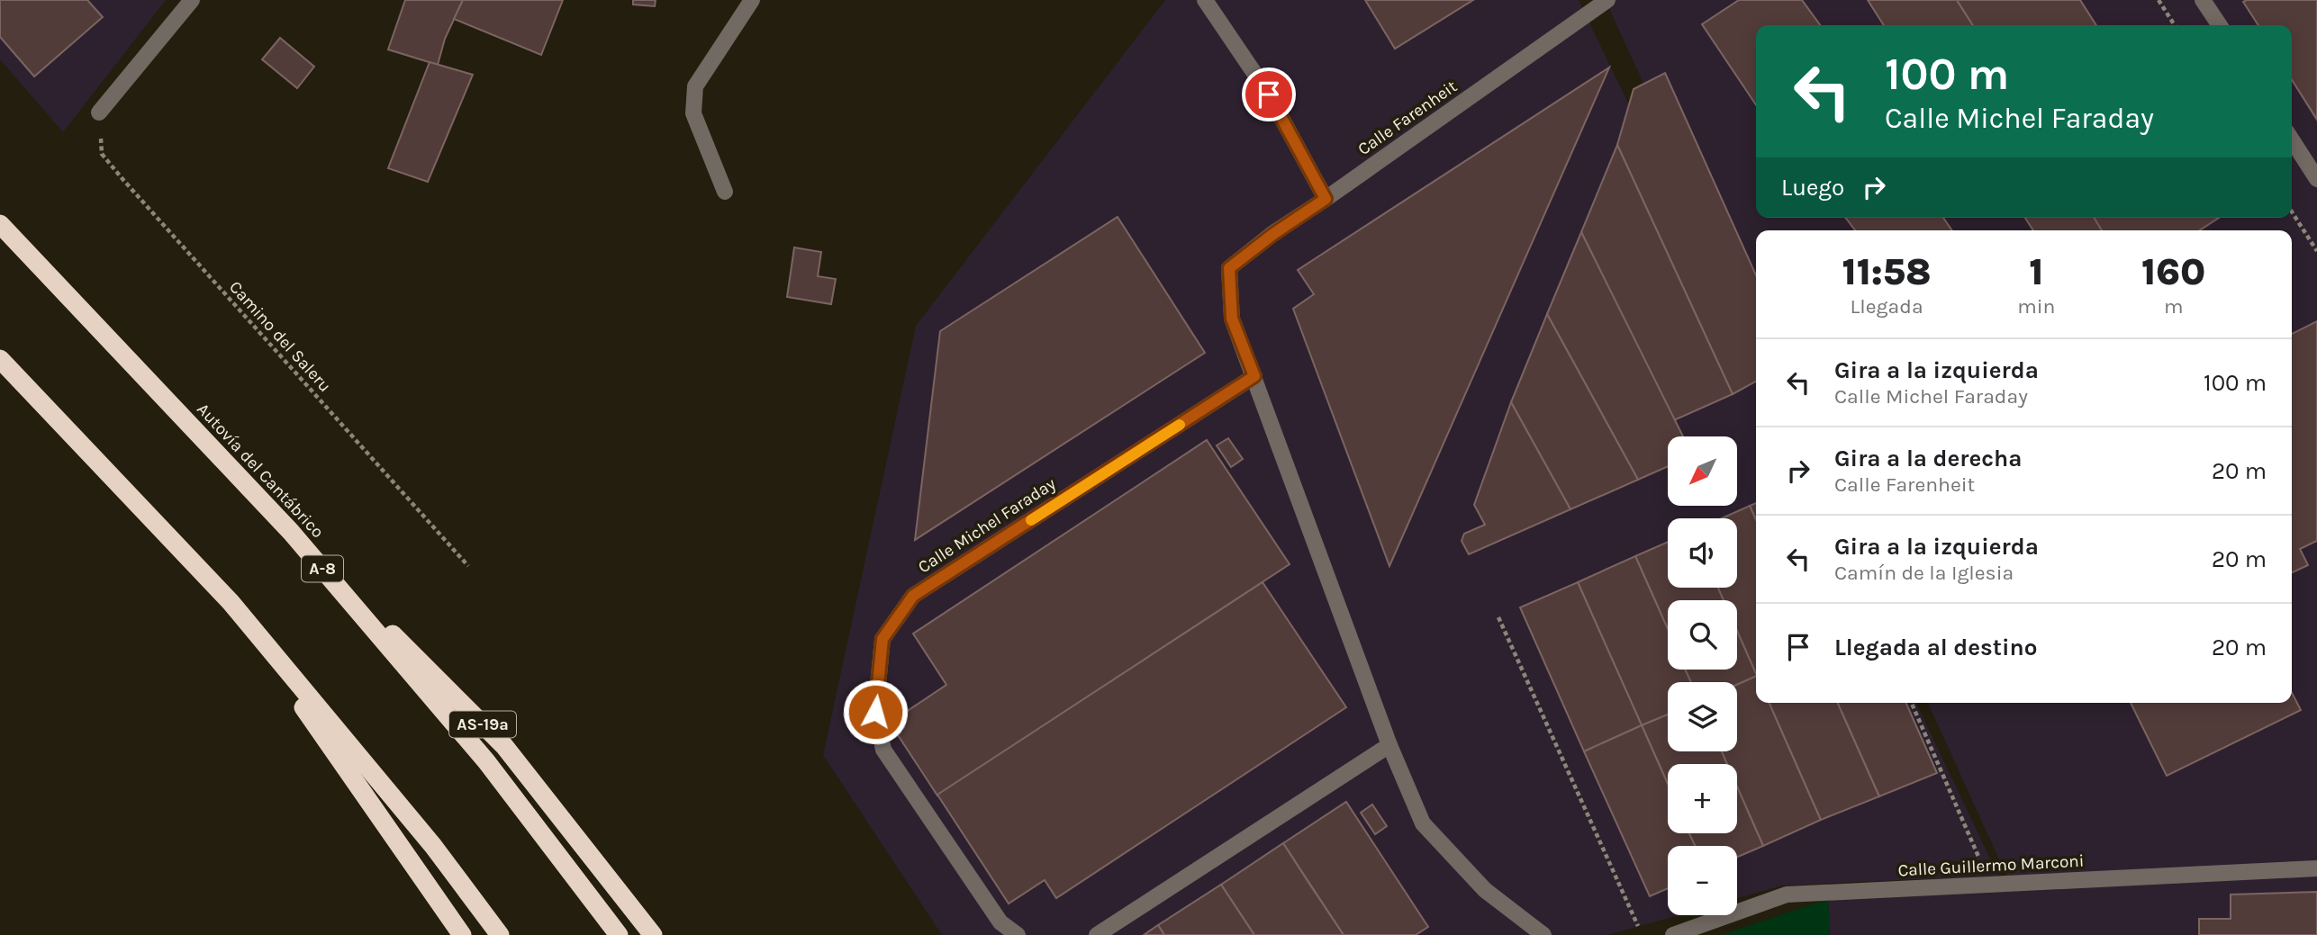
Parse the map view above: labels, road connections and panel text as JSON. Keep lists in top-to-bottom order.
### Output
{
  "streets": {
    "highway": ["Autovía del Cantábrico", "A-8", "AS-19a"],
    "street": ["Calle Farenheit", "Calle Michel Faraday", "Calle Guillermo Marconi"],
    "path": ["Camino del Saleru"]
  },
  "crossings": [
    ["Calle Farenheit", "Calle Michel Faraday"],
    ["Autovía del Cantábrico", "AS-19a"]
  ],
  "north": "bottom left",
  "page": {
    "turn": ["100 m", "Calle Michel Faraday"],
    "then": "Luego",
    "eta": [
      "11:58",
      "Llegada",
      "1",
      "min",
      "160",
      "m"
    ],
    "list": [
      {
        "name": "Gira a la izquierda",
        "note": "Calle Michel Faraday",
        "value": "100 m"
      },
      {
        "name": "Gira a la derecha",
        "note": "Calle Farenheit",
        "value": "20 m"
      },
      {
        "name": "Gira a la izquierda",
        "note": "Camín de la Iglesia",
        "value": "20 m"
      },
      {
        "name": "Llegada al destino",
        "value": "20 m"
      }
    ],
    "map_buttons": ["+", "−"]
  }
}
